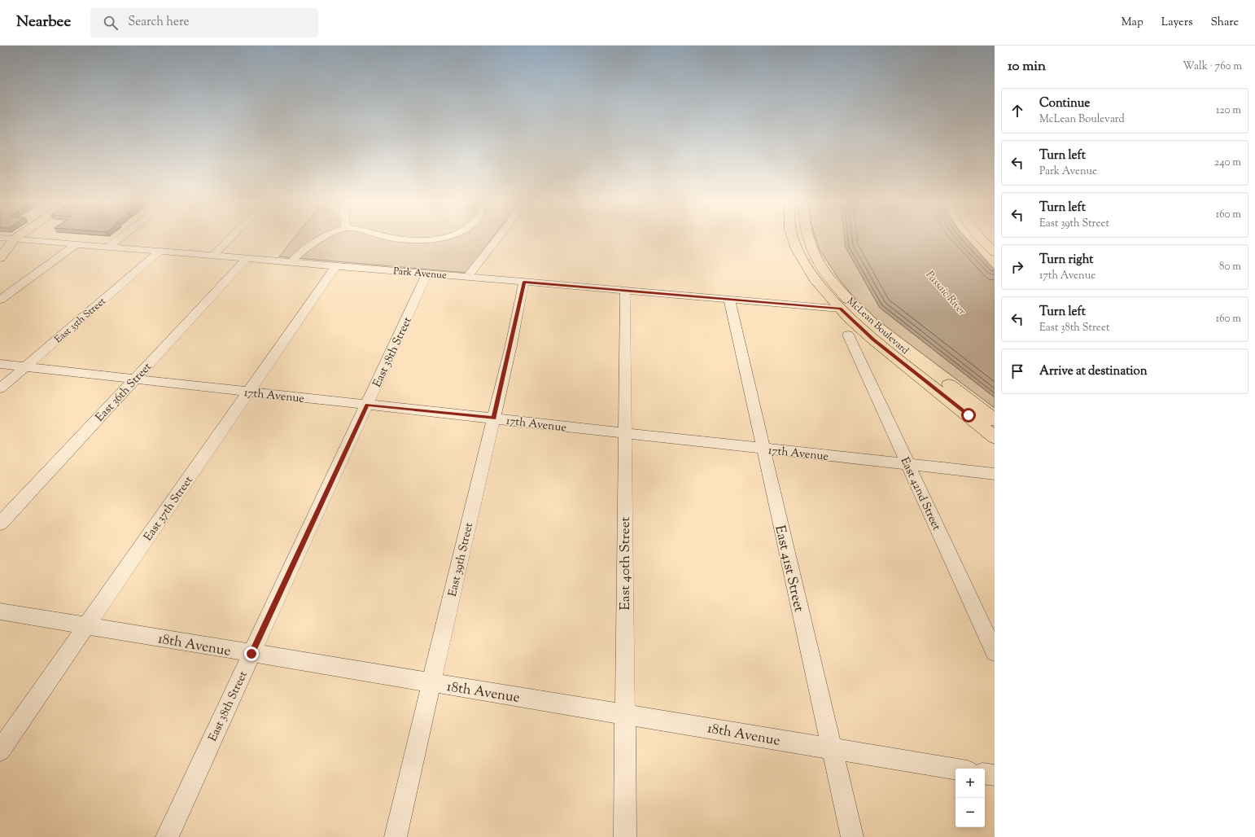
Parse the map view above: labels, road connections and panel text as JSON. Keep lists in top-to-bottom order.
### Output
{
  "streets": {
    "main road": ["McLean Boulevard"],
    "street": [
      "Park Avenue",
      "East 35th Street",
      "East 38th Street",
      "East 36th Street",
      "17th Avenue",
      "East 42nd Street",
      "East 37th Street",
      "East 39th Street",
      "East 40th Street",
      "East 41st Street",
      "18th Avenue"
    ]
  },
  "crossings": [
    ["Park Avenue", "East 35th Street"],
    ["Park Avenue", "McLean Boulevard"],
    ["Park Avenue", "East 38th Street"],
    ["Park Avenue", "East 36th Street"],
    ["Park Avenue", "East 37th Street"],
    ["Park Avenue", "East 39th Street"],
    ["Park Avenue", "East 40th Street"],
    ["Park Avenue", "East 41st Street"],
    ["East 35th Street", "17th Avenue"],
    ["East 38th Street", "17th Avenue"],
    ["East 38th Street", "18th Avenue"],
    ["East 36th Street", "17th Avenue"],
    ["17th Avenue", "East 42nd Street"],
    ["17th Avenue", "East 37th Street"],
    ["17th Avenue", "East 39th Street"],
    ["17th Avenue", "East 40th Street"],
    ["17th Avenue", "East 41st Street"],
    ["East 37th Street", "18th Avenue"],
    ["East 39th Street", "18th Avenue"],
    ["East 40th Street", "18th Avenue"],
    ["East 41st Street", "18th Avenue"]
  ],
  "water": ["Passaic River"],
  "page": {
    "header": "Nearbee",
    "search": "Search here",
    "nav": ["Map", "Layers", "Share"],
    "heading": ["10 min", "Walk · 760 m"],
    "list": [
      ["Continue", "McLean Boulevard", "120 m"],
      ["Turn left", "Park Avenue", "240 m"],
      ["Turn left", "East 39th Street", "160 m"],
      ["Turn right", "17th Avenue", "80 m"],
      ["Turn left", "East 38th Street", "160 m"],
      "Arrive at destination"
    ],
    "map_buttons": ["+", "−"]
  }
}
